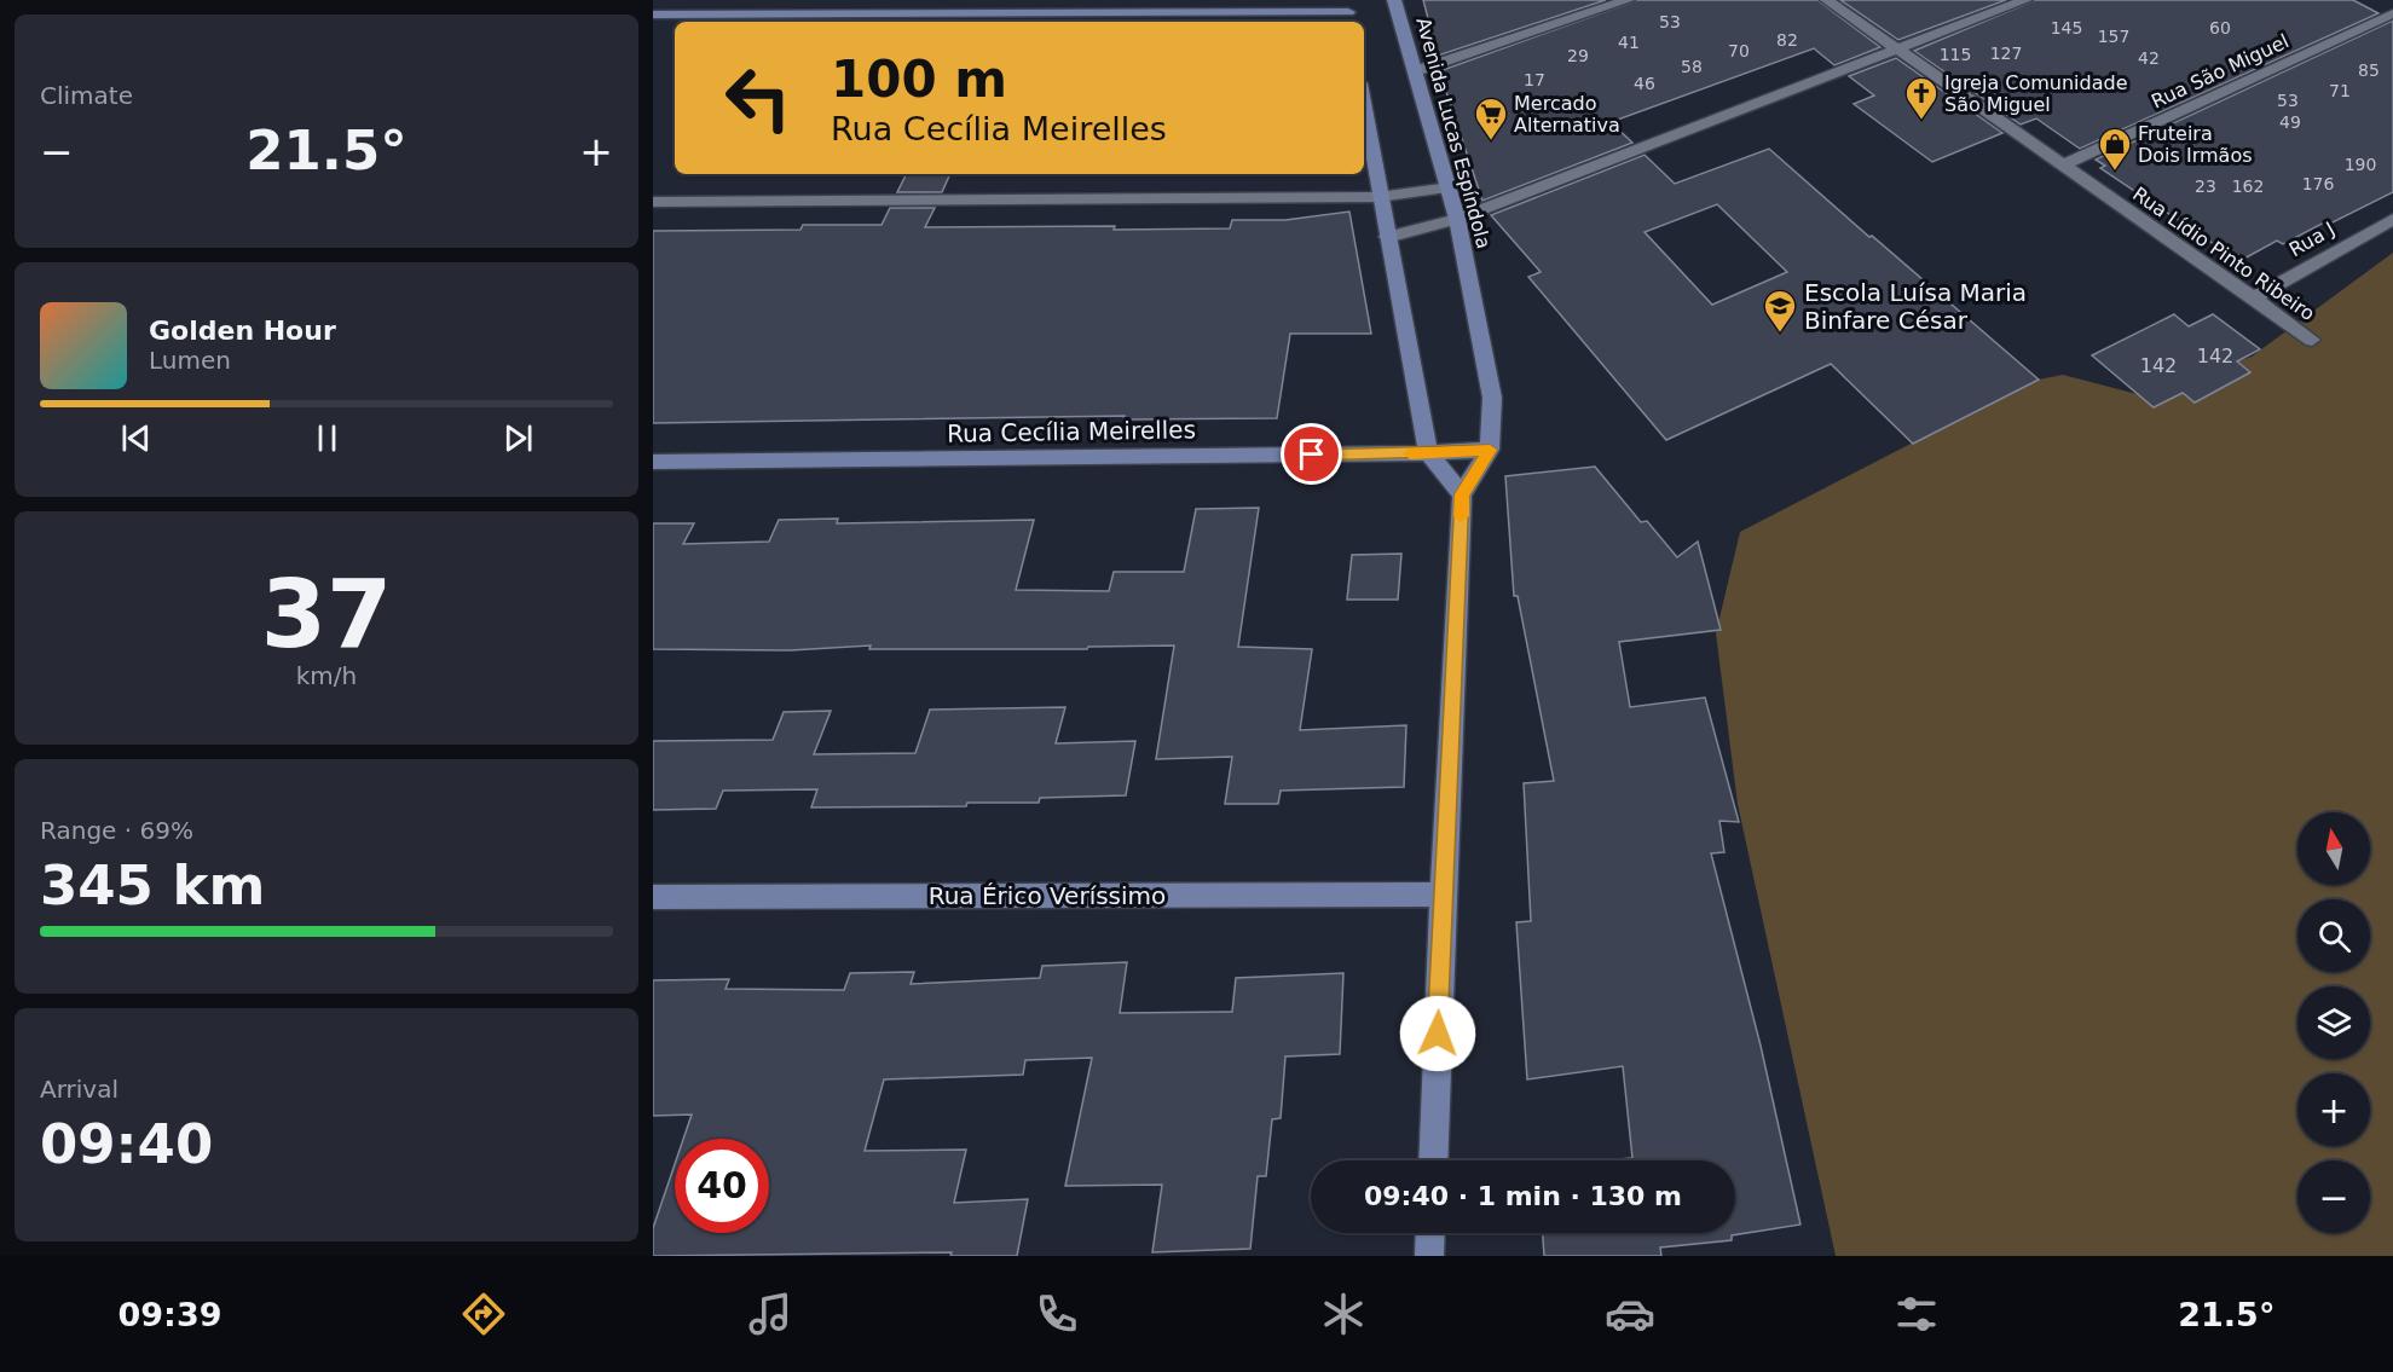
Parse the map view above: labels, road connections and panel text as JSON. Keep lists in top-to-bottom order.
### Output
{
  "streets": {
    "street": [
      "Rua São Miguel",
      "Avenida Lucas Espíndola",
      "Rua J",
      "Rua Lídio Pinto Ribeiro",
      "Rua Cecília Meirelles",
      "Rua Érico Veríssimo"
    ]
  },
  "crossings": [
    ["Rua São Miguel", "Rua Lídio Pinto Ribeiro"],
    ["Avenida Lucas Espíndola", "Rua Cecília Meirelles"],
    ["Rua J", "Rua Lídio Pinto Ribeiro"]
  ],
  "places": {
    "church": ["Igreja Comunidade São Miguel"],
    "supermarket": ["Mercado Alternativa"],
    "shop": ["Fruteira Dois Irmãos"],
    "school or university": ["Escola Luísa Maria Binfare César"]
  },
  "house_numbers": [
    "53",
    "145",
    "60",
    "157",
    "82",
    "41",
    "70",
    "127",
    "115",
    "29",
    "42",
    "58",
    "85",
    "17",
    "46",
    "71",
    "53",
    "49",
    "190",
    "176",
    "23",
    "162",
    "142",
    "142"
  ],
  "north": "top",
  "page": {
    "tile": [
      "Climate",
      ["37", "km/h"],
      ["Range · 69%", "345 km"],
      ["Arrival", "09:40"]
    ],
    "turn": ["100 m", "Rua Cecília Meirelles"],
    "heat": ["−", "21.5°", "+"],
    "song": ["Golden Hour", "Lumen"],
    "map_buttons": ["+", "−"],
    "limit": "40",
    "trip": "09:40 · 1 min · 130 m",
    "tabs": ["09:39", "21.5°"]
  }
}
